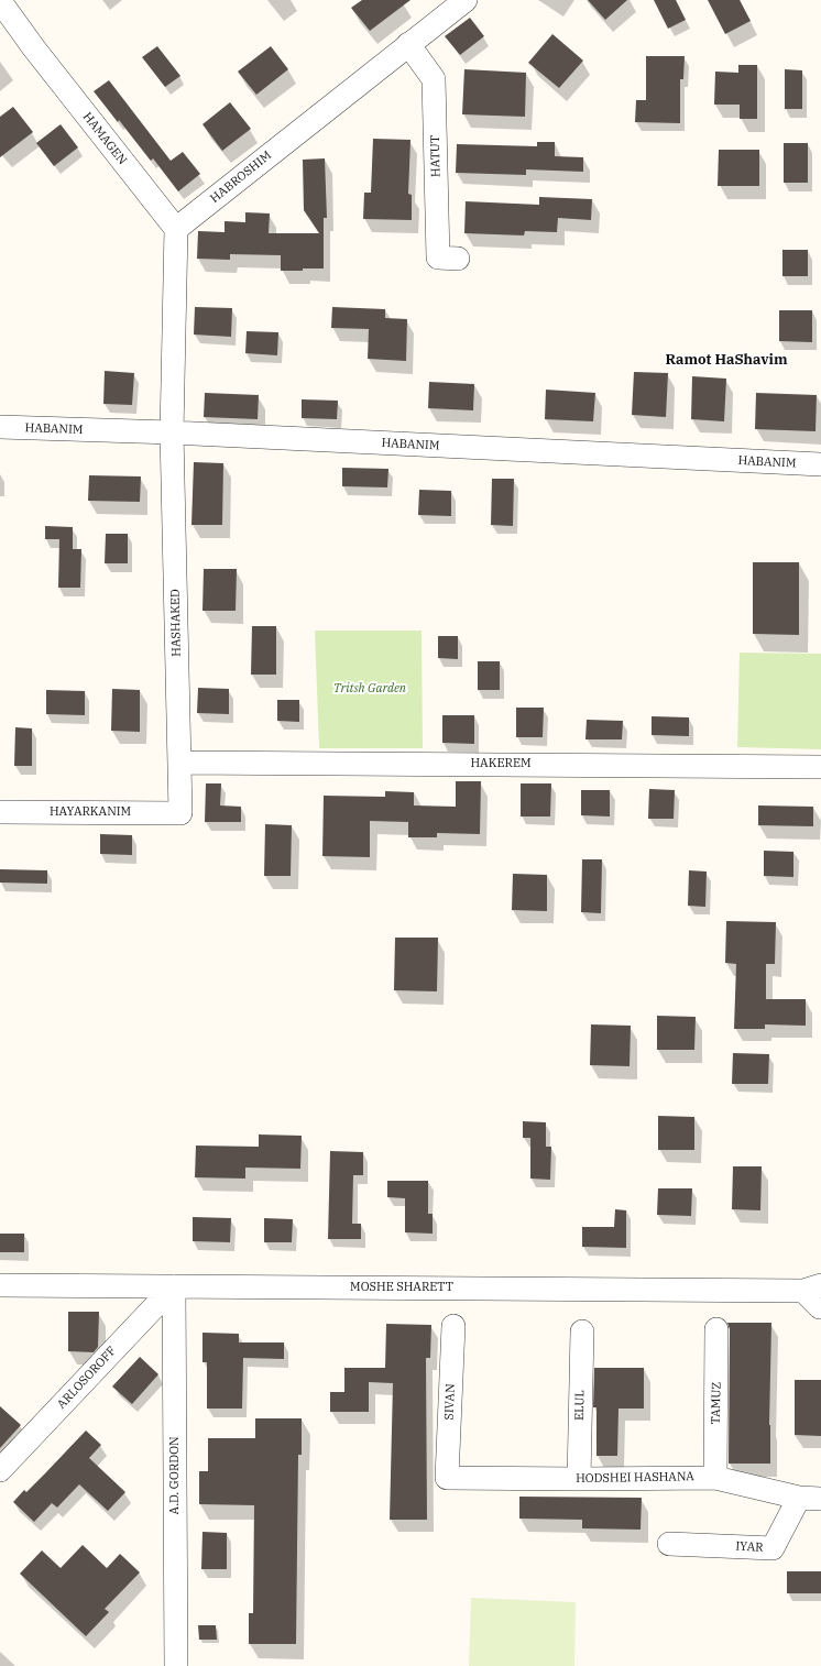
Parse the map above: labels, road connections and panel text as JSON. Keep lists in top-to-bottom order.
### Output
{
  "streets": {
    "street": [
      "HAMAGEN",
      "HATUT",
      "HABROSHIM",
      "HABANIM",
      "HASHAKED",
      "HAKEREM",
      "HAYARKANIM",
      "MOSHE SHARETT",
      "ARLOSOROFF",
      "SIVAN",
      "TAMUZ",
      "ELUL",
      "A.D. GORDON",
      "HODSHEI HASHANA",
      "IYAR"
    ]
  },
  "crossings": [
    ["HAMAGEN", "HABROSHIM"],
    ["HATUT", "HABROSHIM"],
    ["HABANIM", "HASHAKED"],
    ["HASHAKED", "HAKEREM"],
    ["HASHAKED", "HAYARKANIM"],
    ["MOSHE SHARETT", "ARLOSOROFF"],
    ["MOSHE SHARETT", "A.D. GORDON"],
    ["ARLOSOROFF", "A.D. GORDON"],
    ["SIVAN", "HODSHEI HASHANA"],
    ["TAMUZ", "HODSHEI HASHANA"],
    ["ELUL", "HODSHEI HASHANA"],
    ["HODSHEI HASHANA", "IYAR"]
  ],
  "districts": ["Ramot HaShavim"],
  "parks": ["Tritsh Garden"]
}
